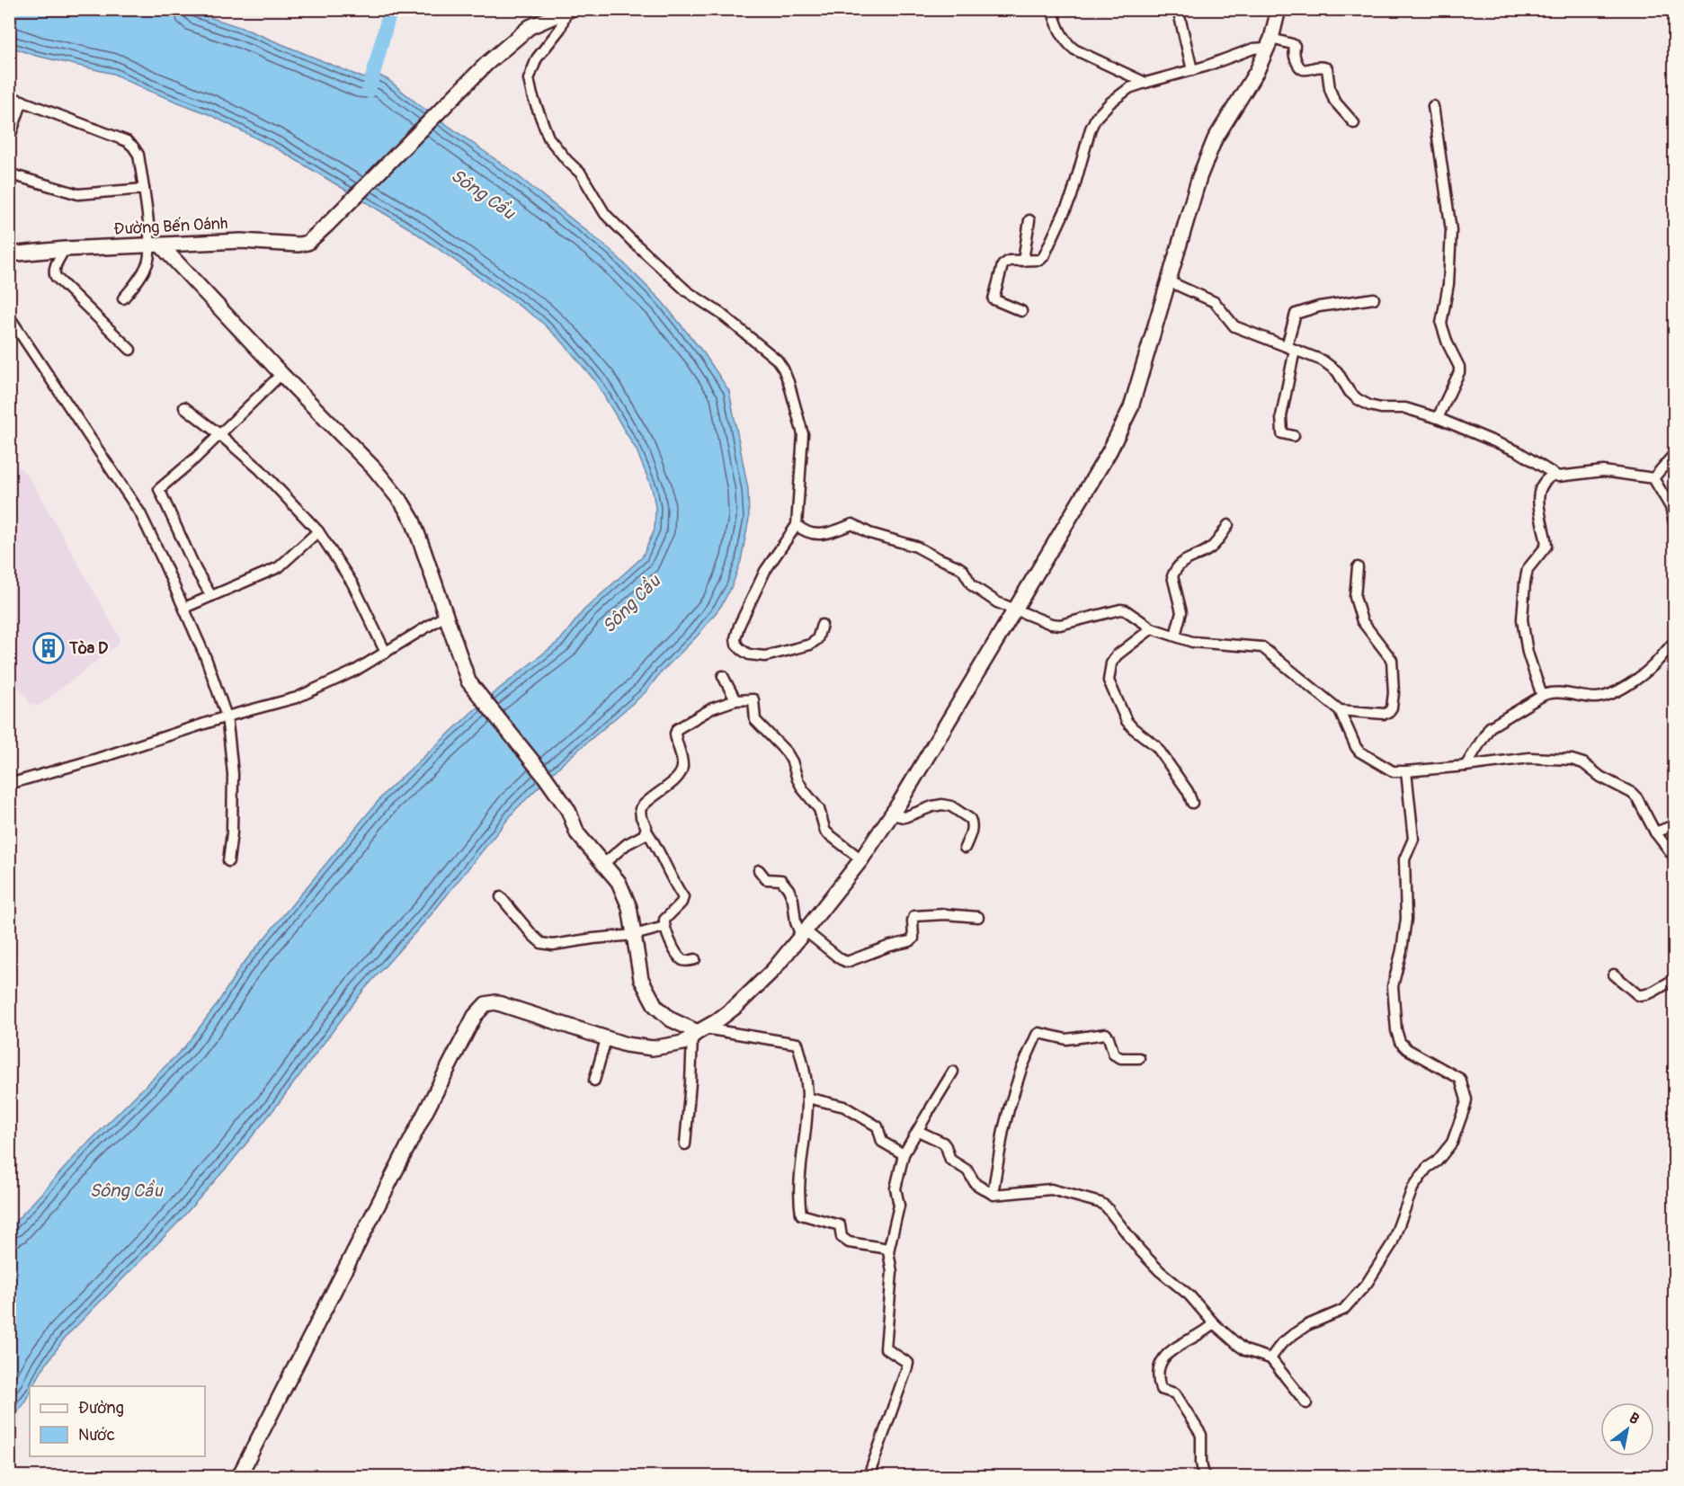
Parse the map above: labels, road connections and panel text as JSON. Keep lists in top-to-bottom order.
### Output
{
  "streets": {
    "street": ["Đường Bến Oánh"]
  },
  "water": ["Sông Cầu"],
  "places": {
    "building": ["Tòa D"]
  },
  "legend": ["Đường", "Nước"],
  "north": "top right"
}
